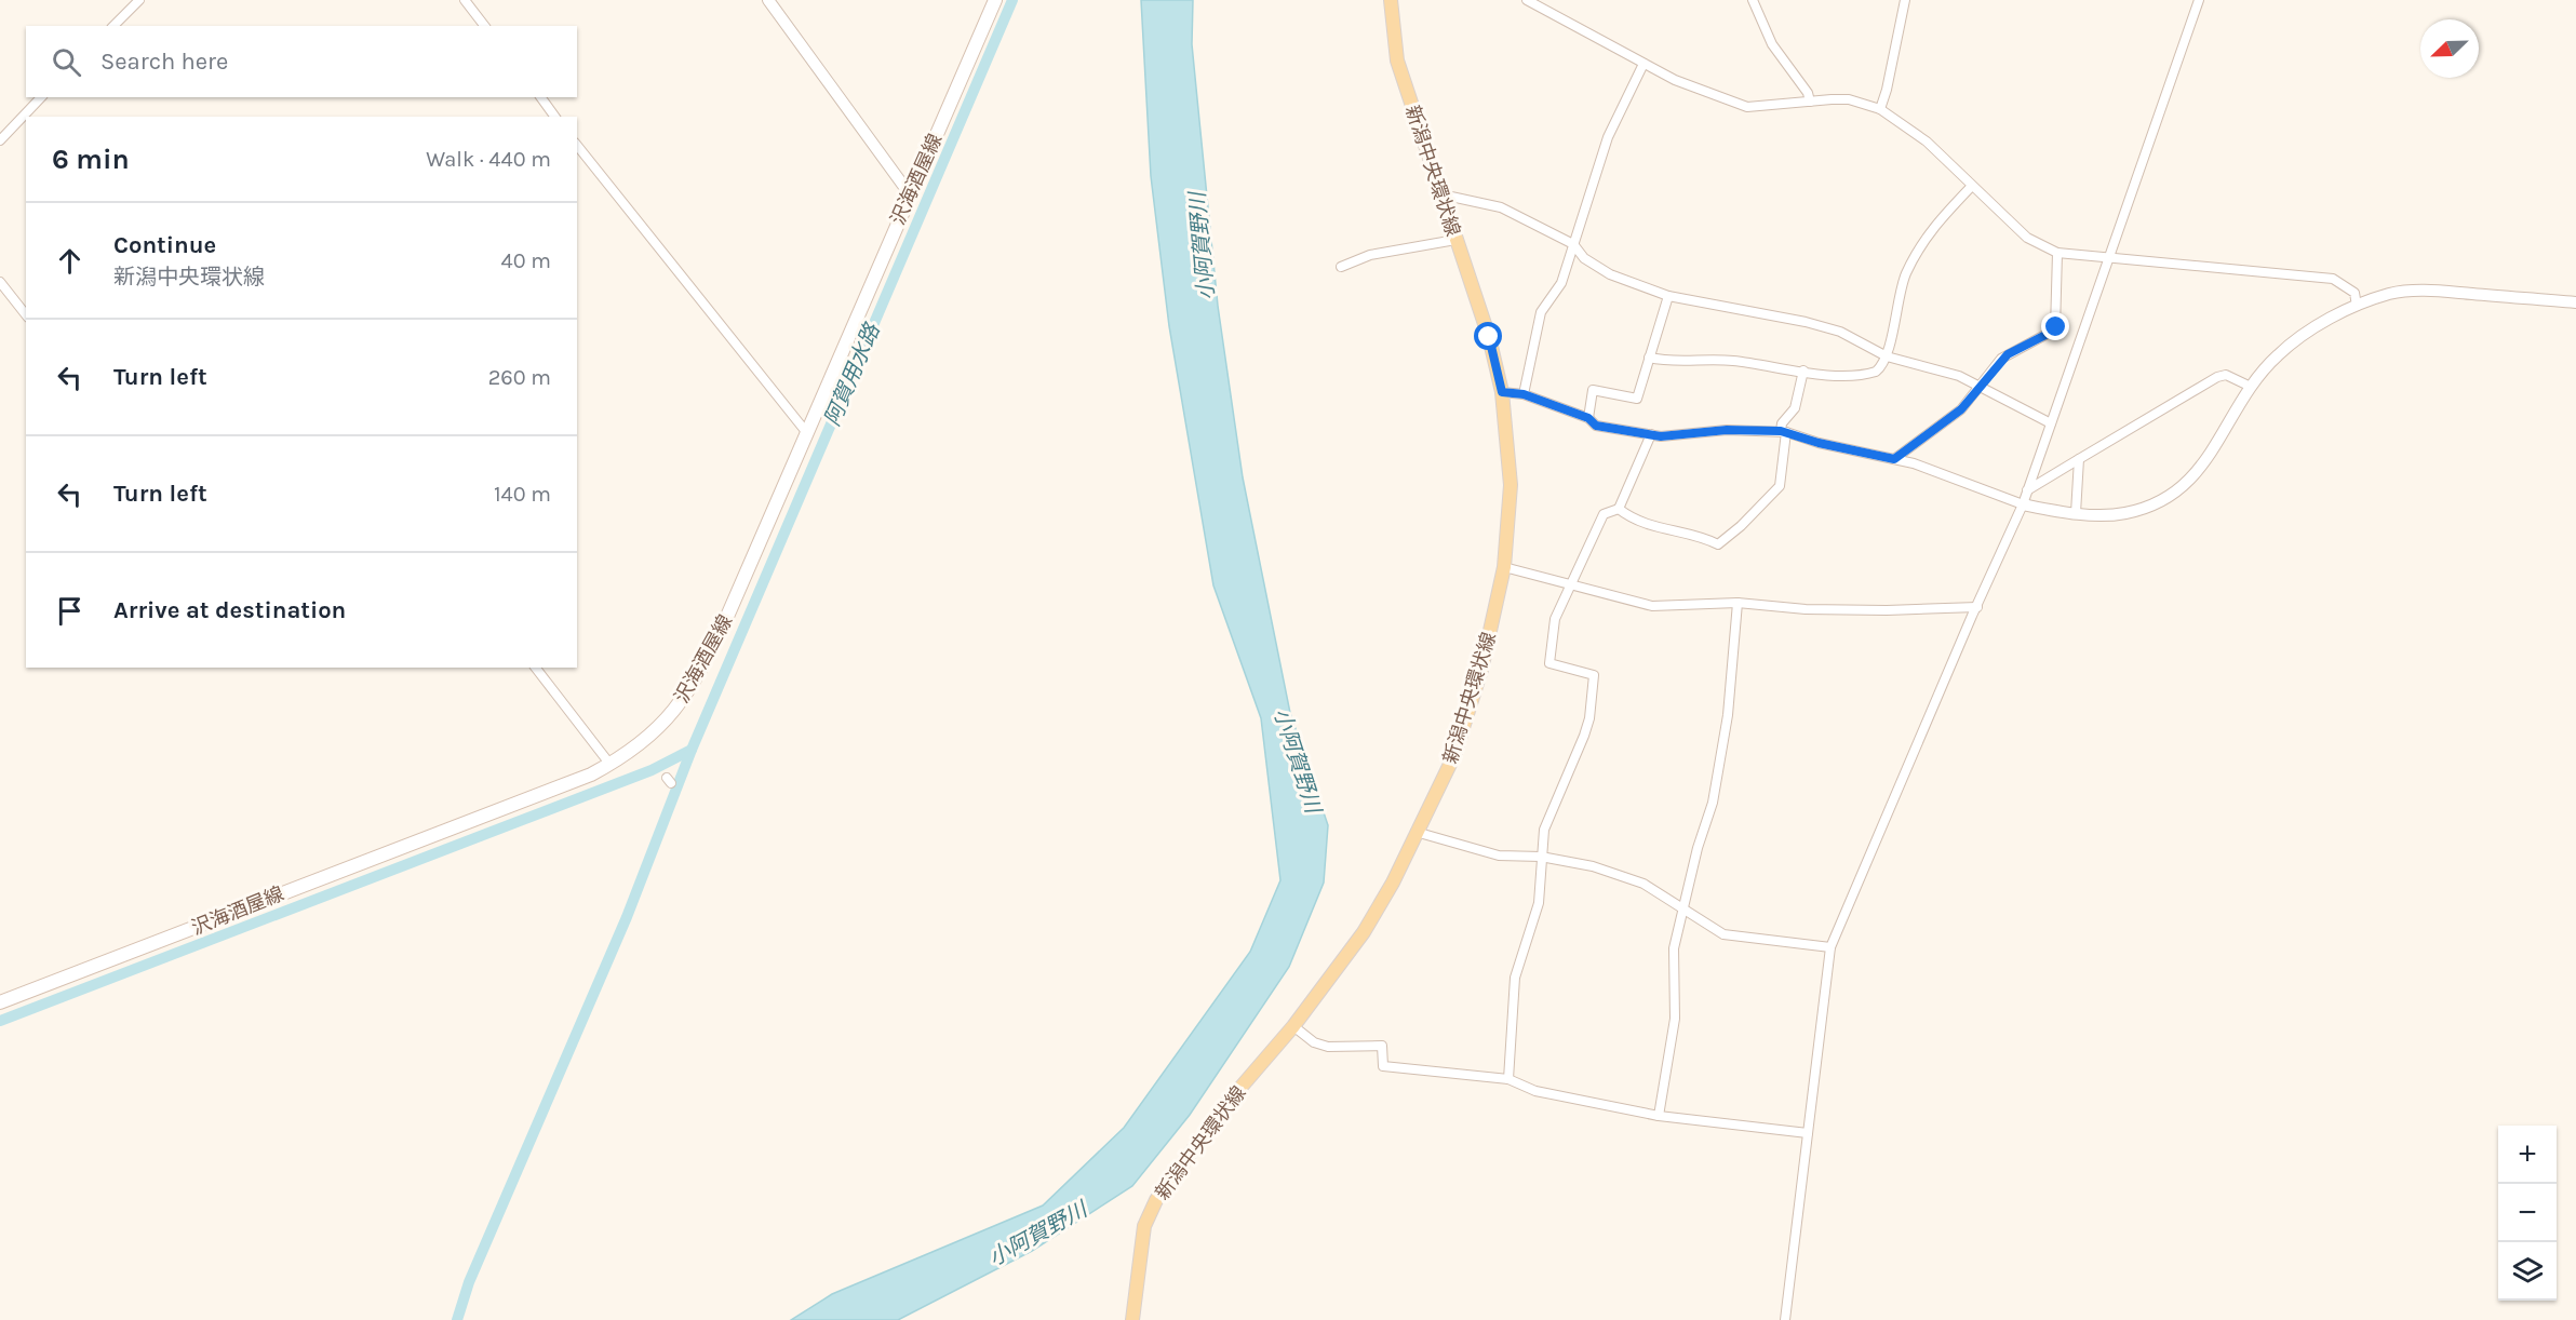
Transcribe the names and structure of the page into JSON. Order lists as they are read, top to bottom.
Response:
{
  "streets": {
    "main road": ["新潟中央環状線", "沢海酒屋線"]
  },
  "water": ["小阿賀野川", "阿賀用水路"],
  "north": "bottom left",
  "page": {
    "search": "Search here",
    "heading": ["6 min", "Walk · 440 m"],
    "list": [
      ["Continue", "新潟中央環状線", "40 m"],
      ["Turn left", "260 m"],
      ["Turn left", "140 m"],
      "Arrive at destination"
    ],
    "map_buttons": ["+", "−"]
  }
}
